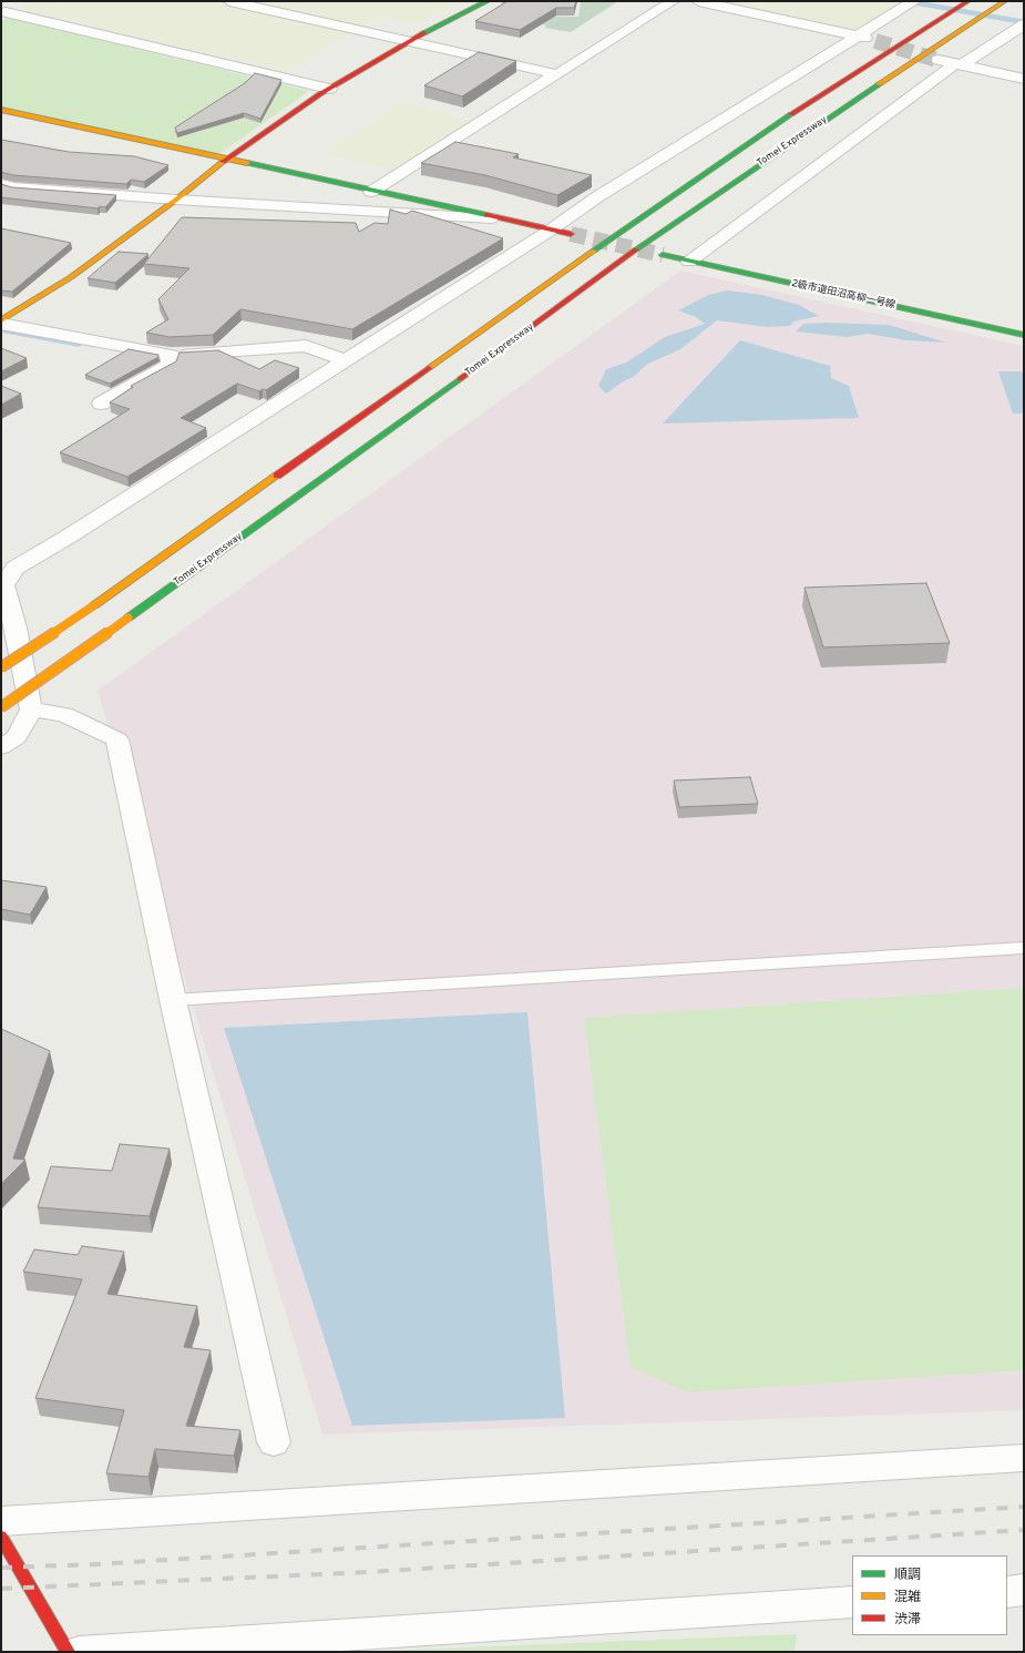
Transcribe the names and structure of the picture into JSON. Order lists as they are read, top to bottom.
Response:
{
  "streets": {
    "main road": ["Tomei Expressway", "2級市道田沼高柳一号線"]
  },
  "legend": ["順調", "混雑", "渋滞"]
}
